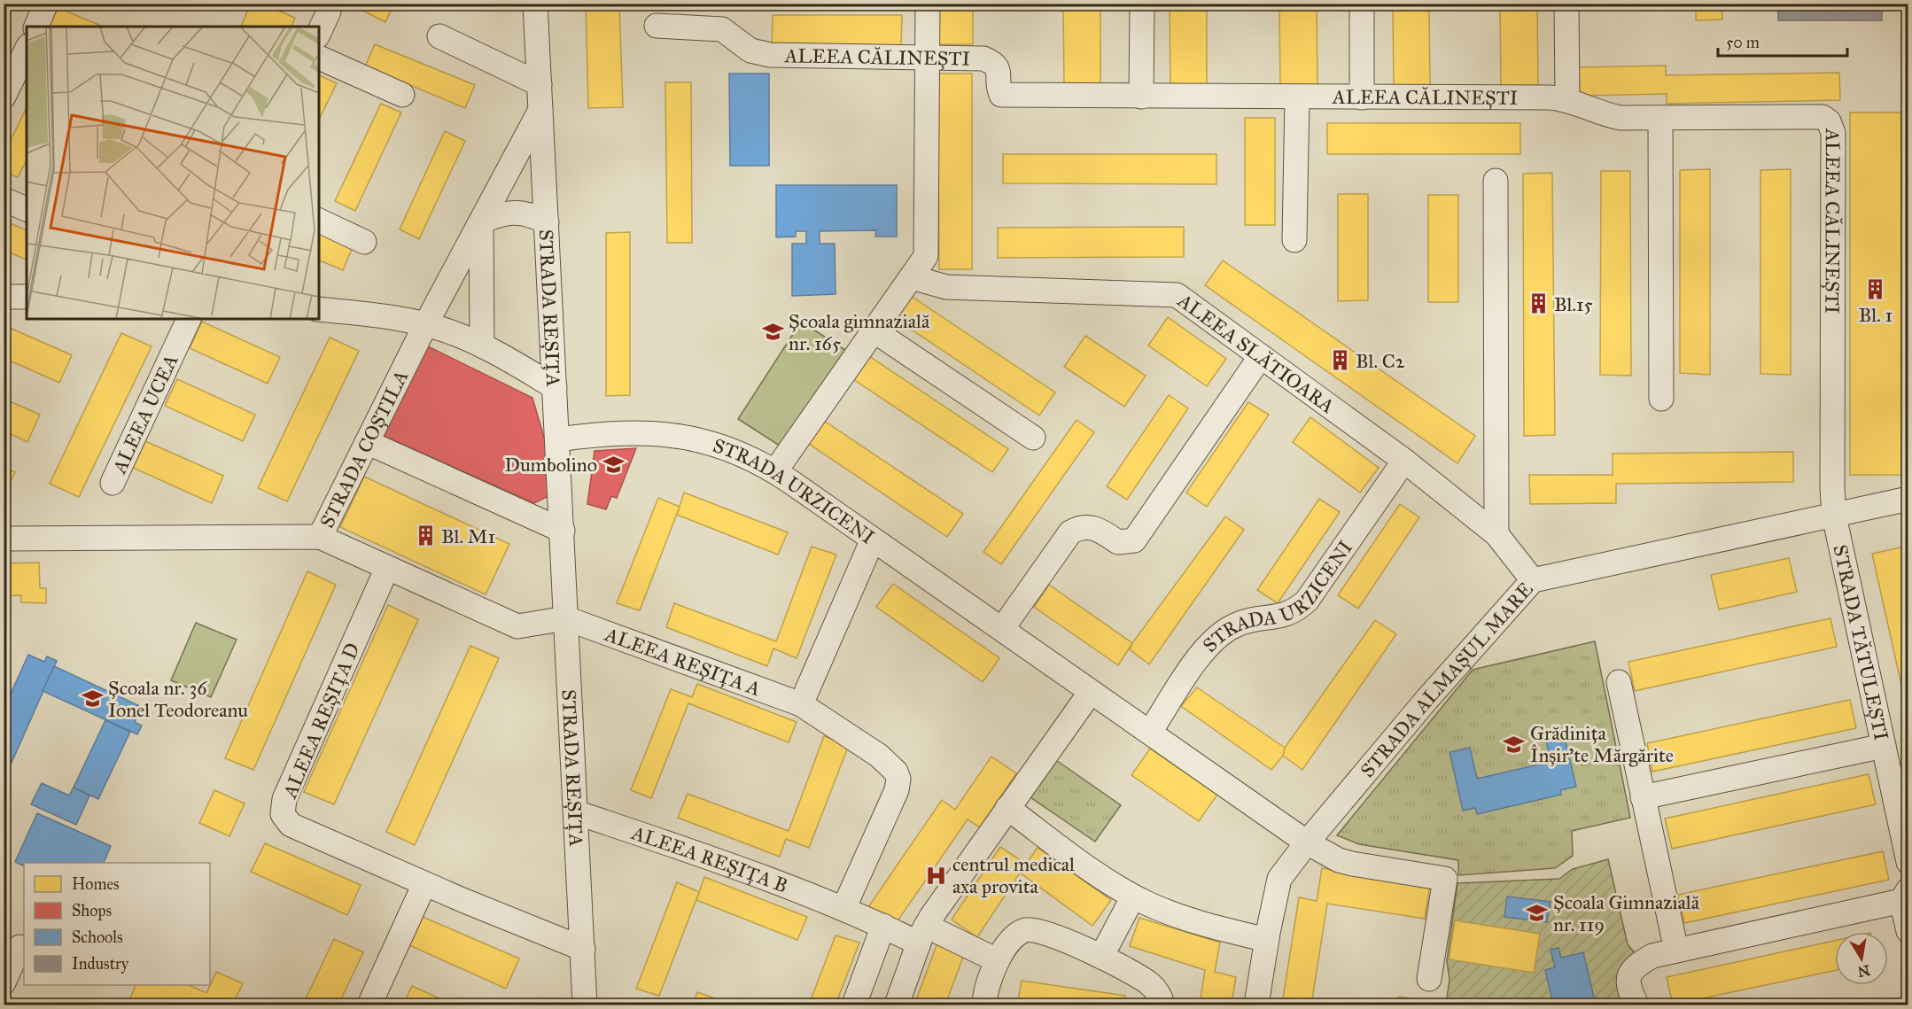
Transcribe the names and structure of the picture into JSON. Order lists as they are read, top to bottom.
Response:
{
  "streets": {
    "street": [
      "ALEEA CĂLINEȘTI",
      "STRADA REȘIȚA",
      "ALEEA SLĂTIOARA",
      "ALEEA UCEA",
      "STRADA COȘTILA",
      "STRADA URZICENI",
      "STRADA TĂTULEȘTI",
      "ALEEA REȘIȚA A",
      "STRADA ALMAȘUL MARE",
      "ALEEA REȘIȚA D",
      "ALEEA REȘIȚA B"
    ]
  },
  "crossings": [
    ["ALEEA CĂLINEȘTI", "STRADA TĂTULEȘTI"],
    ["ALEEA CĂLINEȘTI", "STRADA ALMAȘUL MARE"],
    ["STRADA REȘIȚA", "STRADA COȘTILA"],
    ["STRADA REȘIȚA", "STRADA URZICENI"],
    ["STRADA REȘIȚA", "ALEEA REȘIȚA A"],
    ["STRADA REȘIȚA", "ALEEA REȘIȚA D"],
    ["STRADA REȘIȚA", "ALEEA REȘIȚA B"],
    ["ALEEA SLĂTIOARA", "STRADA URZICENI"],
    ["ALEEA SLĂTIOARA", "STRADA ALMAȘUL MARE"],
    ["STRADA URZICENI", "STRADA ALMAȘUL MARE"],
    ["STRADA TĂTULEȘTI", "STRADA ALMAȘUL MARE"]
  ],
  "places": {
    "building": [
      "Bl. 1",
      "Bl.15",
      "Bl. C2",
      "Bl. M1"
    ],
    "school or university": [
      "Școala gimnazială nr. 165",
      "Dumbolino",
      "Școala nr. 36 Ionel Teodoreanu",
      "Grădinița Înșir'te Mărgărite",
      "Școala Gimnazială nr. 119"
    ],
    "hospital": ["centrul medical axa provita"]
  },
  "legend": [
    "Homes",
    "Shops",
    "Schools",
    "Industry"
  ],
  "scale_bar": "50 m",
  "north": "bottom"
}
